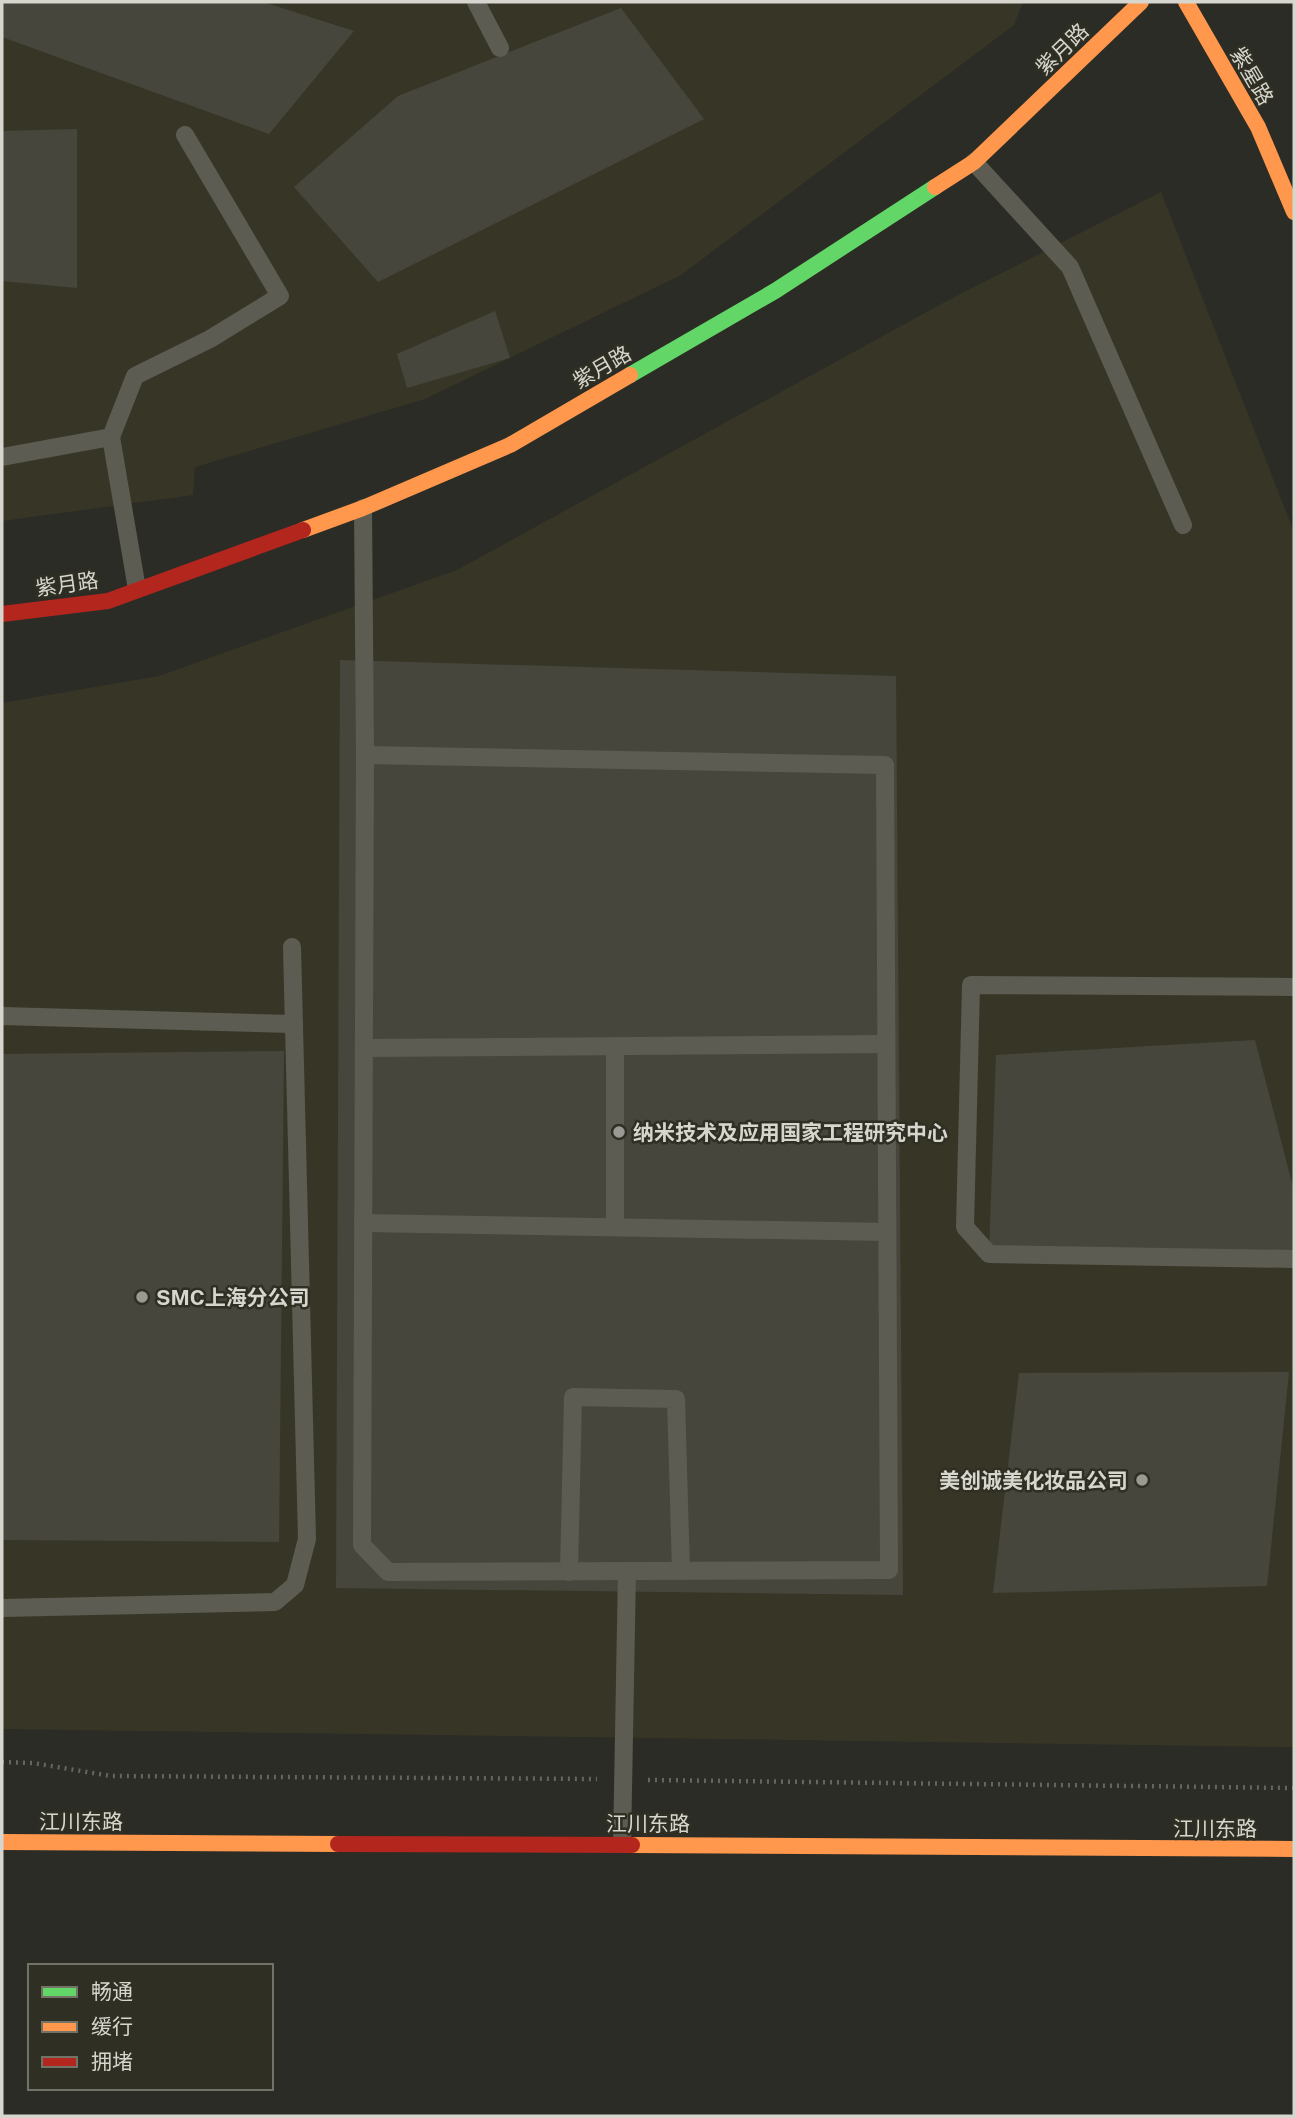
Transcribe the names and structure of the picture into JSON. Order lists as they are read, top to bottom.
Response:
{
  "streets": {
    "street": ["紫月路", "紫星路", "江川东路"]
  },
  "places": ["纳米技术及应用国家工程研究中心", "SMC上海分公司", "美创诚美化妆品公司"],
  "legend": ["畅通", "缓行", "拥堵"]
}
